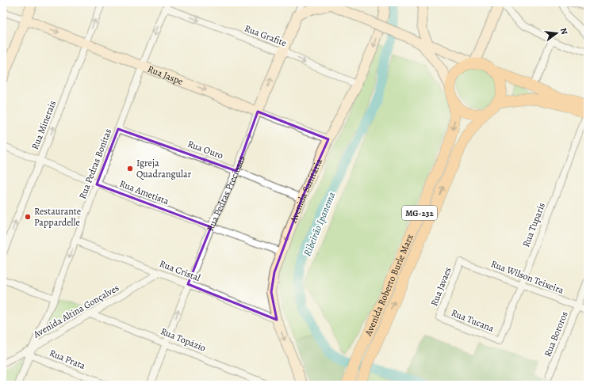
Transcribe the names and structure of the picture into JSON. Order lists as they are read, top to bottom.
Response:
{
  "streets": {
    "main road": [
      "Rua Jaspe",
      "Avenida Sanitária",
      "Rua Pedras Preciosas",
      "MG-232",
      "Avenida Roberto Burle Marx"
    ],
    "street": [
      "Rua Grafite",
      "Rua Minerais",
      "Rua Ouro",
      "Rua Pedras Bonitas",
      "Rua Ametista",
      "Rua Tuparis",
      "Rua Cristal",
      "Rua Wilson Teixeira",
      "Rua Javaes",
      "Avenida Altina Gonçalves",
      "Rua Tucana",
      "Rua Bororos",
      "Rua Topázio",
      "Rua Prata"
    ]
  },
  "crossings": [
    ["Rua Grafite", "Rua Pedras Bonitas"],
    ["Rua Grafite", "Avenida Sanitária"],
    ["Rua Grafite", "Rua Pedras Preciosas"],
    ["Rua Jaspe", "Rua Minerais"],
    ["Rua Jaspe", "Rua Pedras Bonitas"],
    ["Rua Jaspe", "Avenida Sanitária"],
    ["Rua Jaspe", "Rua Pedras Preciosas"],
    ["Rua Minerais", "Rua Ametista"],
    ["Rua Ouro", "Rua Pedras Bonitas"],
    ["Rua Ouro", "Avenida Sanitária"],
    ["Rua Ouro", "Rua Pedras Preciosas"],
    ["Rua Pedras Bonitas", "Rua Ametista"],
    ["Rua Pedras Bonitas", "Rua Cristal"],
    ["Rua Pedras Bonitas", "Avenida Altina Gonçalves"],
    ["Avenida Sanitária", "Rua Ametista"],
    ["Avenida Sanitária", "Rua Cristal"],
    ["Rua Ametista", "Rua Pedras Preciosas"],
    ["Rua Pedras Preciosas", "Rua Cristal"],
    ["Rua Pedras Preciosas", "Rua Topázio"],
    ["MG-232", "Avenida Roberto Burle Marx"],
    ["Rua Tuparis", "Rua Wilson Teixeira"],
    ["Rua Tuparis", "Rua Tucana"],
    ["Rua Cristal", "Avenida Altina Gonçalves"],
    ["Rua Wilson Teixeira", "Rua Javaes"],
    ["Rua Wilson Teixeira", "Rua Bororos"],
    ["Rua Javaes", "Rua Tucana"],
    ["Avenida Altina Gonçalves", "Rua Topázio"],
    ["Avenida Altina Gonçalves", "Rua Prata"]
  ],
  "one_way": [
    "Rua Grafite",
    "Rua Jaspe",
    "Rua Minerais",
    "Rua Ouro",
    "Rua Pedras Bonitas",
    "Avenida Sanitária",
    "Rua Pedras Preciosas"
  ],
  "water": ["Ribeirão Ipanema"],
  "places": ["Igreja Quadrangular", "Restaurante Pappardelle"],
  "north": "right"
}
